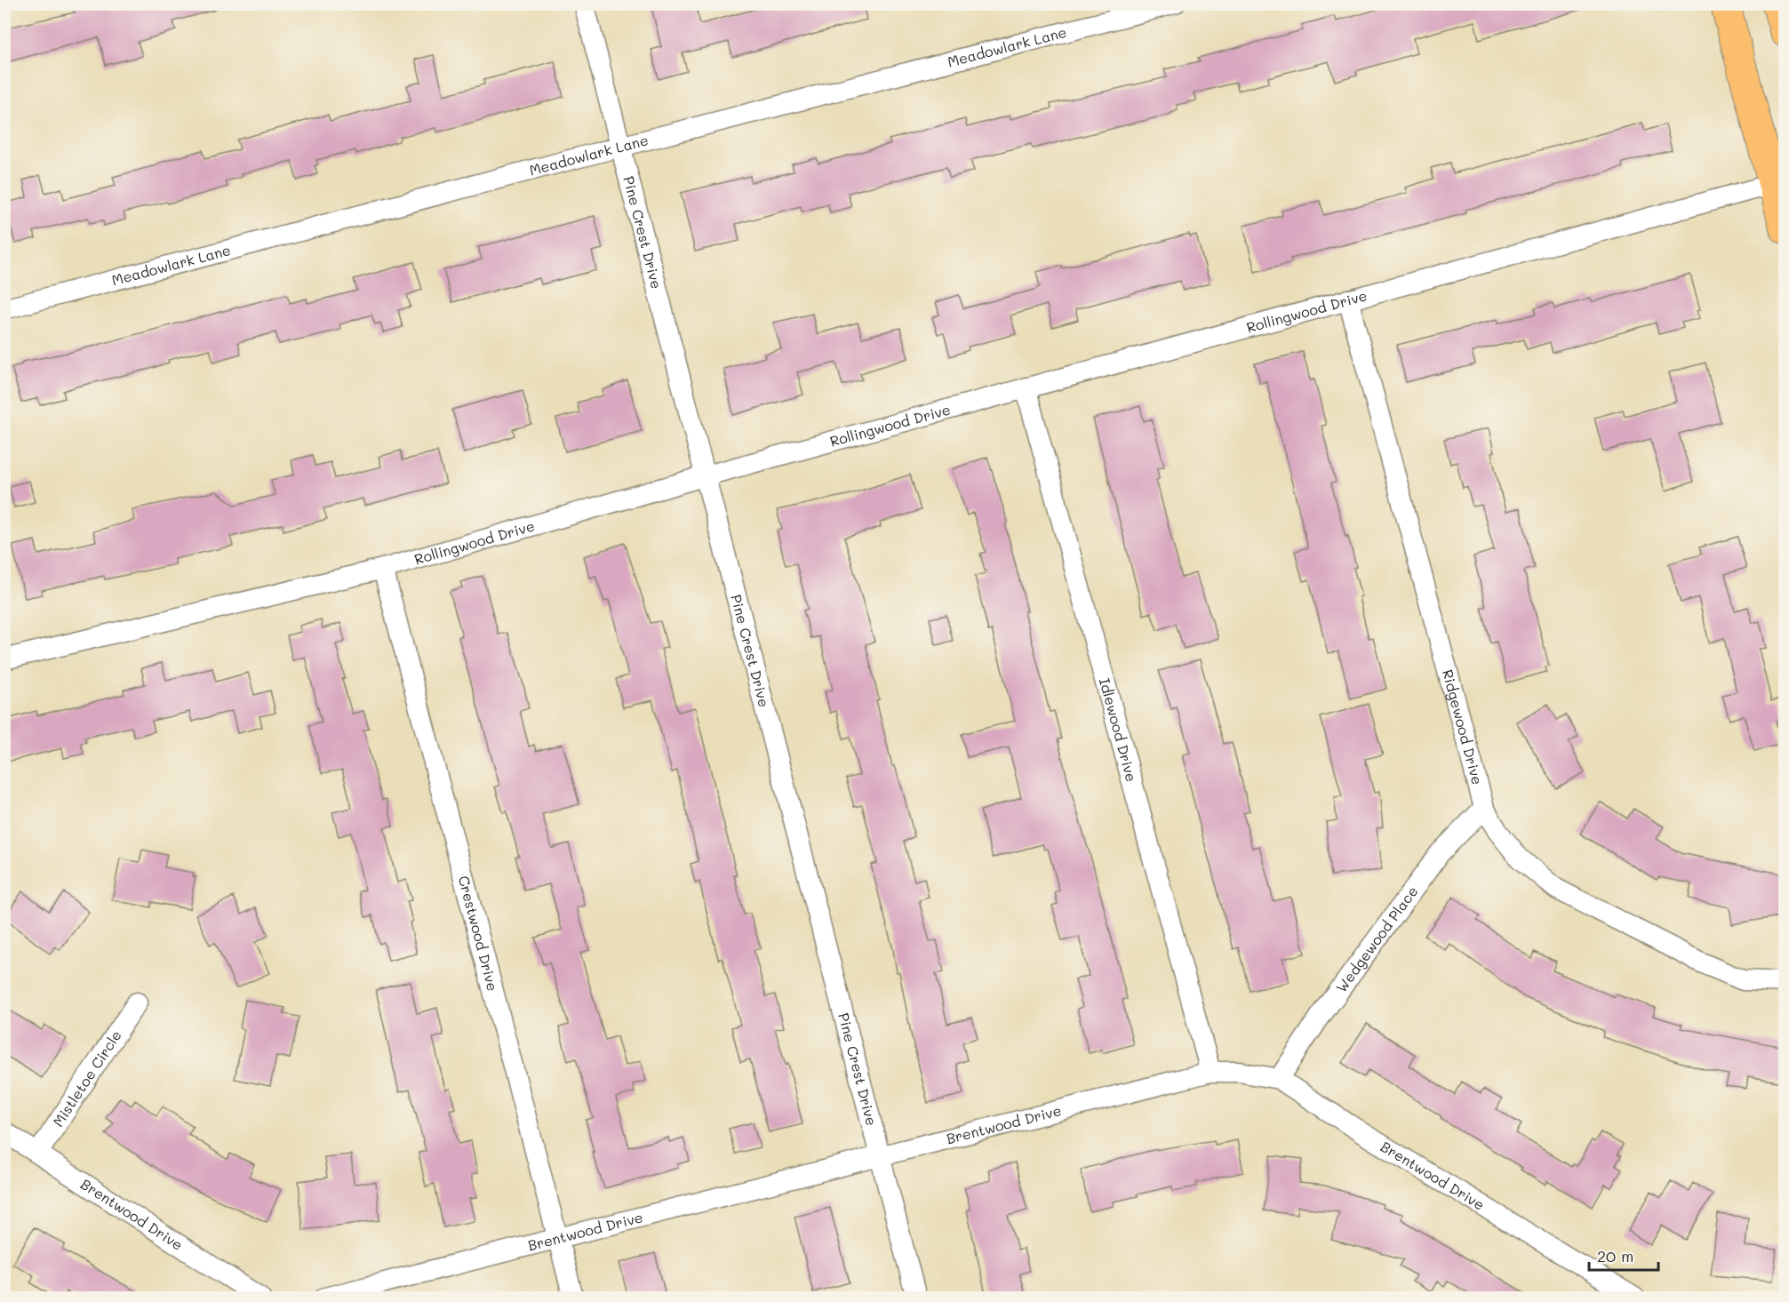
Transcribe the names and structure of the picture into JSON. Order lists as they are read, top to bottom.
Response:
{
  "streets": {
    "street": [
      "Meadowlark Lane",
      "Pine Crest Drive",
      "Rollingwood Drive",
      "Ridgewood Drive",
      "Idlewood Drive",
      "Crestwood Drive",
      "Wedgewood Place",
      "Mistletoe Circle",
      "Brentwood Drive"
    ]
  },
  "crossings": [
    ["Meadowlark Lane", "Pine Crest Drive"],
    ["Pine Crest Drive", "Rollingwood Drive"],
    ["Pine Crest Drive", "Brentwood Drive"],
    ["Rollingwood Drive", "Ridgewood Drive"],
    ["Rollingwood Drive", "Idlewood Drive"],
    ["Rollingwood Drive", "Crestwood Drive"],
    ["Ridgewood Drive", "Wedgewood Place"],
    ["Idlewood Drive", "Brentwood Drive"],
    ["Crestwood Drive", "Brentwood Drive"],
    ["Wedgewood Place", "Brentwood Drive"],
    ["Mistletoe Circle", "Brentwood Drive"]
  ],
  "scale_bar": "20 m"
}
